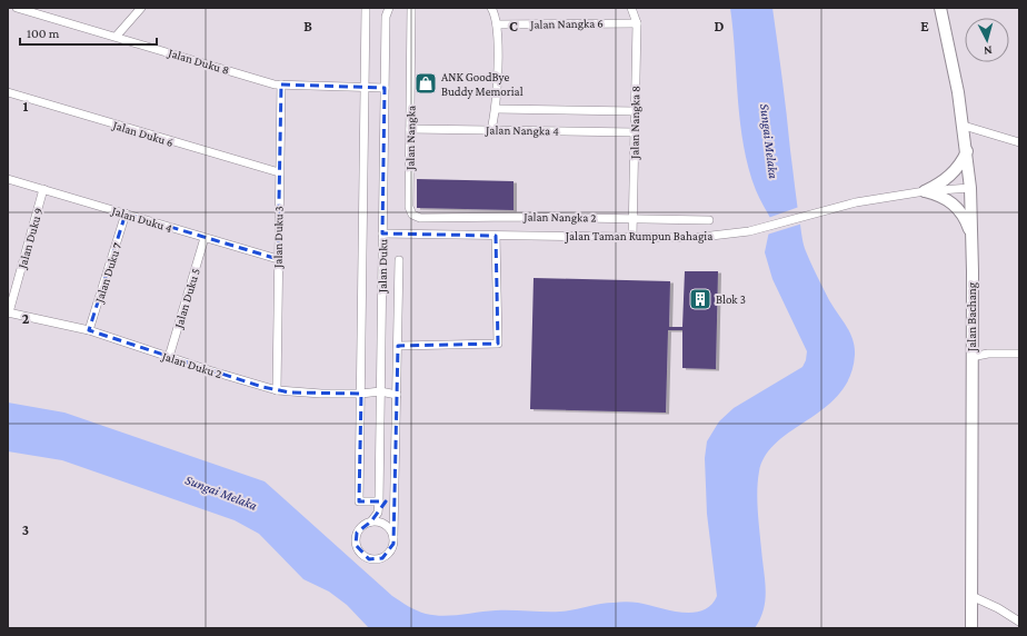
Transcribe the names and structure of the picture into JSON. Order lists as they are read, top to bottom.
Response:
{
  "streets": {
    "street": [
      "Jalan Nangka 6",
      "Jalan Duku 8",
      "Jalan Nangka 8",
      "Jalan Nangka 4",
      "Jalan Duku 6",
      "Jalan Nangka",
      "Jalan Nangka 2",
      "Jalan Duku 4",
      "Jalan Taman Rumpun Bahagia",
      "Jalan Duku 3",
      "Jalan Duku 9",
      "Jalan Duku",
      "Jalan Duku 7",
      "Jalan Duku 5",
      "Jalan Bachang",
      "Jalan Duku 2"
    ]
  },
  "crossings": [
    ["Jalan Nangka 6", "Jalan Nangka 8"],
    ["Jalan Duku 8", "Jalan Duku 3"],
    ["Jalan Duku 8", "Jalan Duku"],
    ["Jalan Nangka 8", "Jalan Nangka 4"],
    ["Jalan Nangka 8", "Jalan Nangka 2"],
    ["Jalan Nangka 8", "Jalan Taman Rumpun Bahagia"],
    ["Jalan Nangka 4", "Jalan Nangka"],
    ["Jalan Duku 6", "Jalan Duku 3"],
    ["Jalan Nangka", "Jalan Nangka 2"],
    ["Jalan Duku 4", "Jalan Duku 3"],
    ["Jalan Duku 4", "Jalan Duku 9"],
    ["Jalan Duku 4", "Jalan Duku 7"],
    ["Jalan Duku 4", "Jalan Duku 5"],
    ["Jalan Taman Rumpun Bahagia", "Jalan Duku"],
    ["Jalan Taman Rumpun Bahagia", "Jalan Bachang"],
    ["Jalan Duku 3", "Jalan Duku 2"],
    ["Jalan Duku 9", "Jalan Duku 2"],
    ["Jalan Duku", "Jalan Duku 2"],
    ["Jalan Duku 7", "Jalan Duku 2"],
    ["Jalan Duku 5", "Jalan Duku 2"]
  ],
  "water": ["Sungai Melaka"],
  "places": {
    "shop": ["ANK GoodBye Buddy Memorial"],
    "building": ["Blok 3"]
  },
  "scale_bar": "100 m",
  "north": "bottom",
  "grid": {
    "columns": [
      "B",
      "C",
      "D",
      "E"
    ],
    "rows": ["1", "2", "3"]
  }
}
